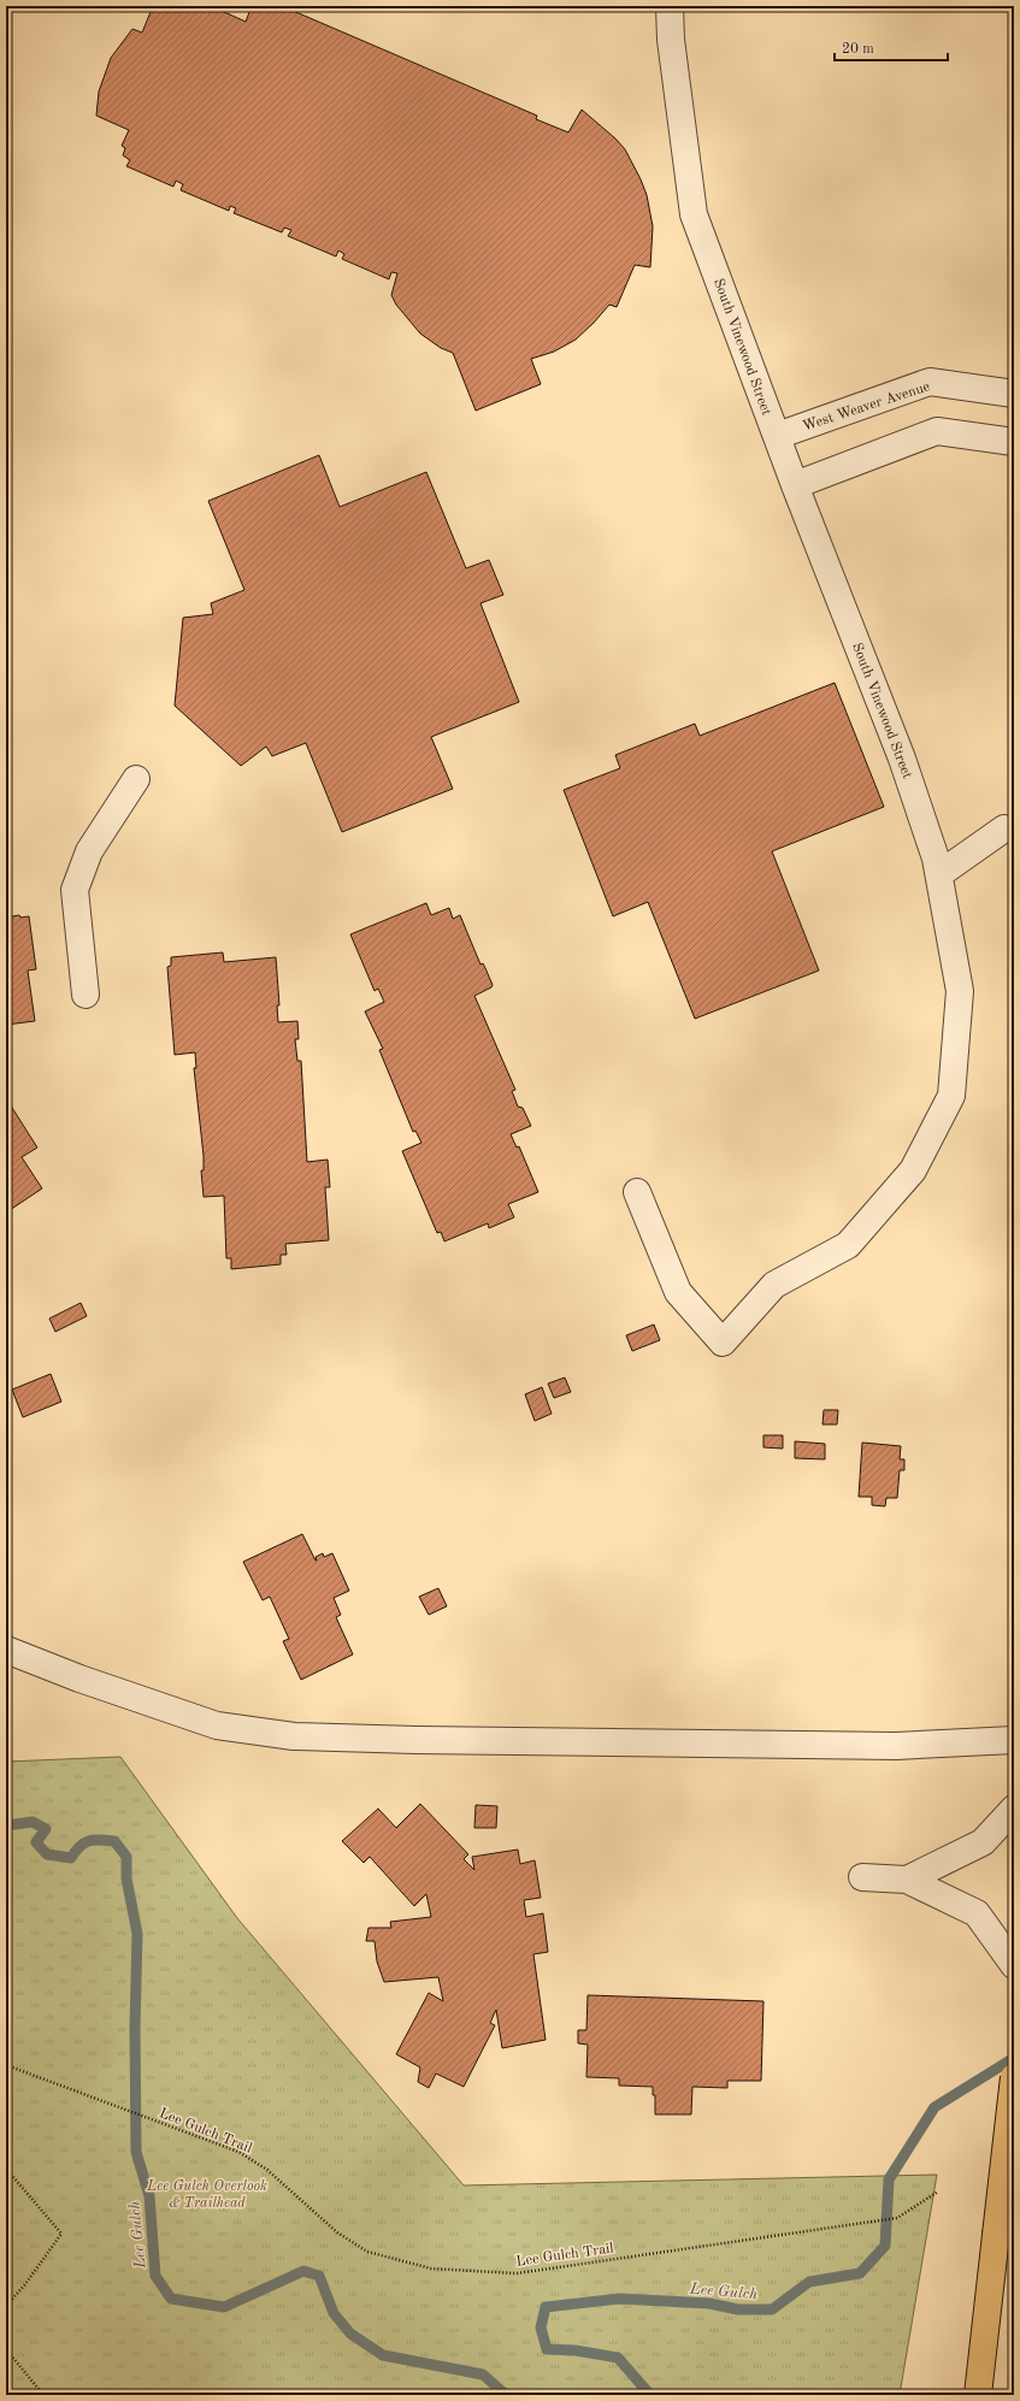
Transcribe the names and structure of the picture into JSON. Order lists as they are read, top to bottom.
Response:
{
  "streets": {
    "street": ["South Vinewood Street", "West Weaver Avenue"],
    "path": ["Lee Gulch Trail"]
  },
  "crossings": [
    ["South Vinewood Street", "West Weaver Avenue"]
  ],
  "water": ["Lee Gulch"],
  "parks": ["Lee Gulch Overlook & Trailhead"],
  "scale_bar": "20 m"
}
